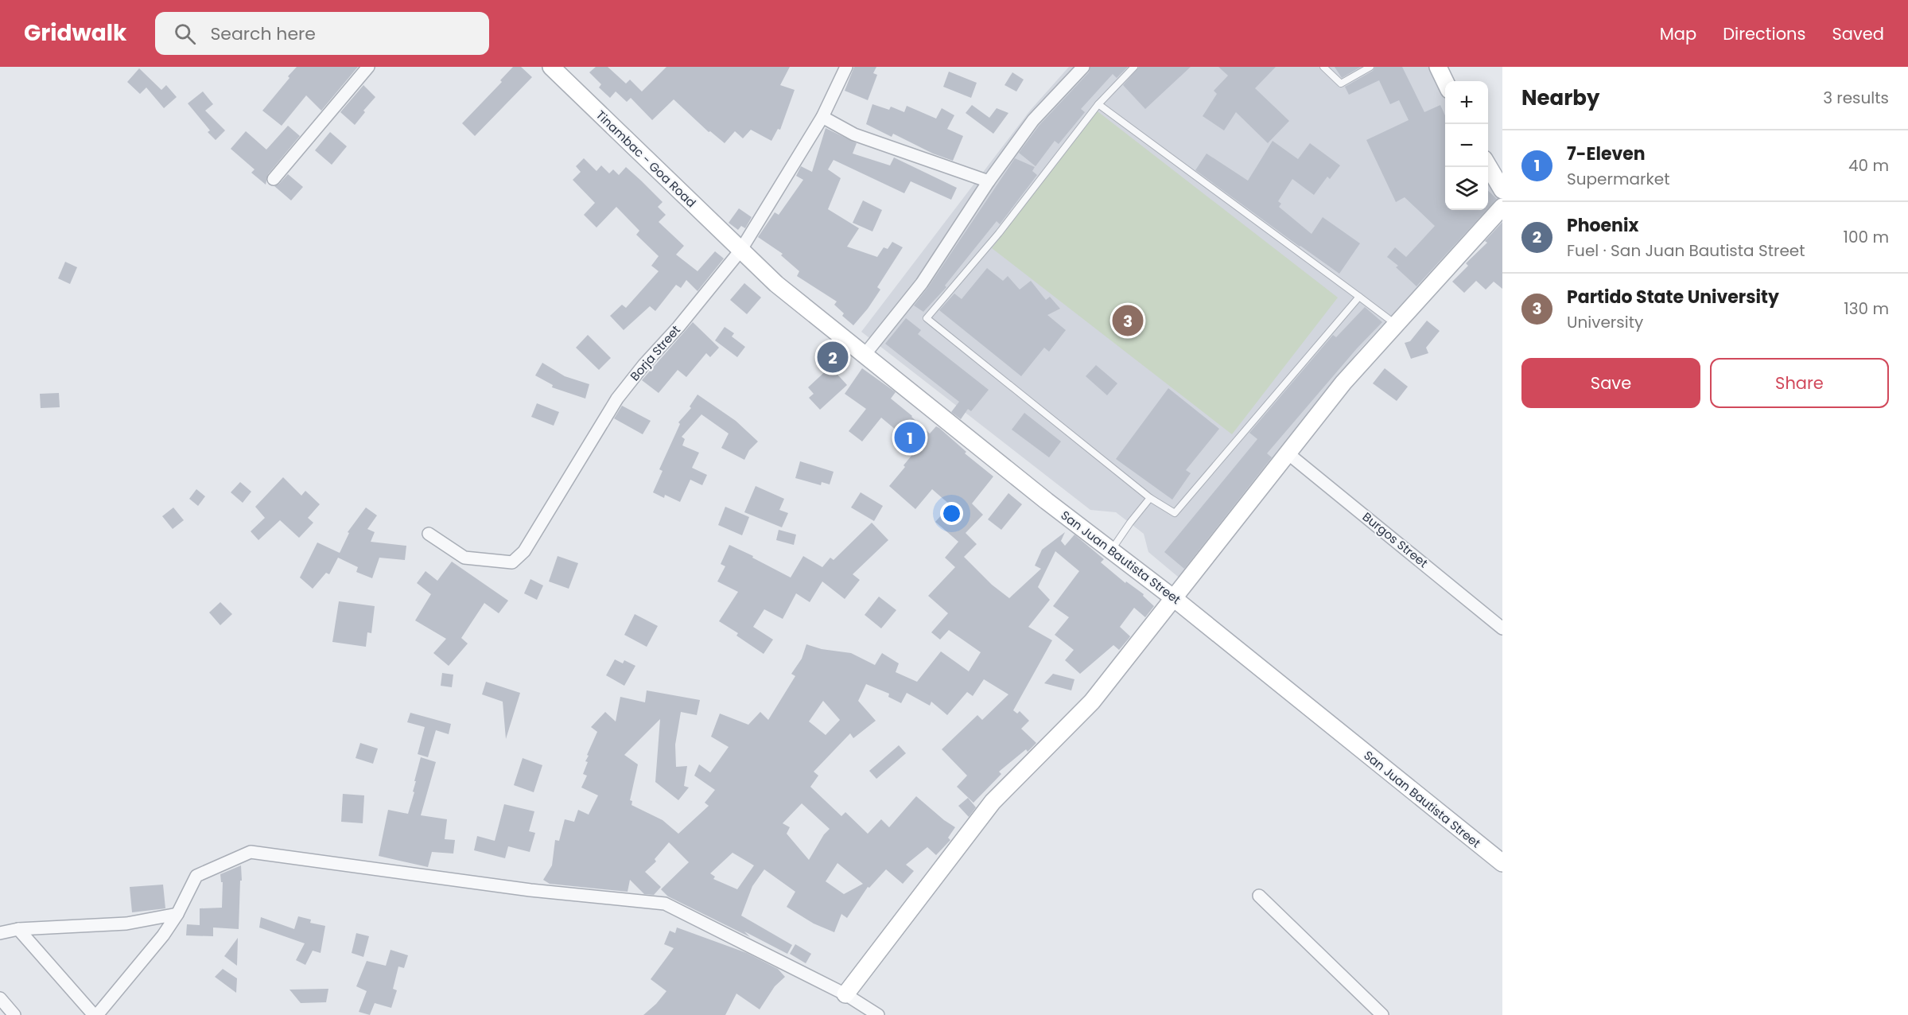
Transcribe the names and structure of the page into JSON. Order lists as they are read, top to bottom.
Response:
{
  "streets": {
    "main road": ["Tinambac - Goa Road", "San Juan Bautista Street"],
    "street": ["Borja Street", "Burgos Street"]
  },
  "crossings": [
    ["Tinambac - Goa Road", "Borja Street"],
    ["Tinambac - Goa Road", "San Juan Bautista Street"],
    ["Borja Street", "San Juan Bautista Street"]
  ],
  "page": {
    "header": "Gridwalk",
    "search": "Search here",
    "nav": ["Map", "Directions", "Saved"],
    "heading": ["Nearby", "3 results"],
    "map_buttons": ["+", "−"],
    "list": [
      {
        "mark": "1",
        "name": "7-Eleven",
        "note": "Supermarket",
        "value": "40 m"
      },
      {
        "mark": "2",
        "name": "Phoenix",
        "note": "Fuel · San Juan Bautista Street",
        "value": "100 m"
      },
      {
        "mark": "3",
        "name": "Partido State University",
        "note": "University",
        "value": "130 m"
      }
    ],
    "pins": ["3", "2", "1"],
    "buttons": ["Save", "Share"]
  }
}
